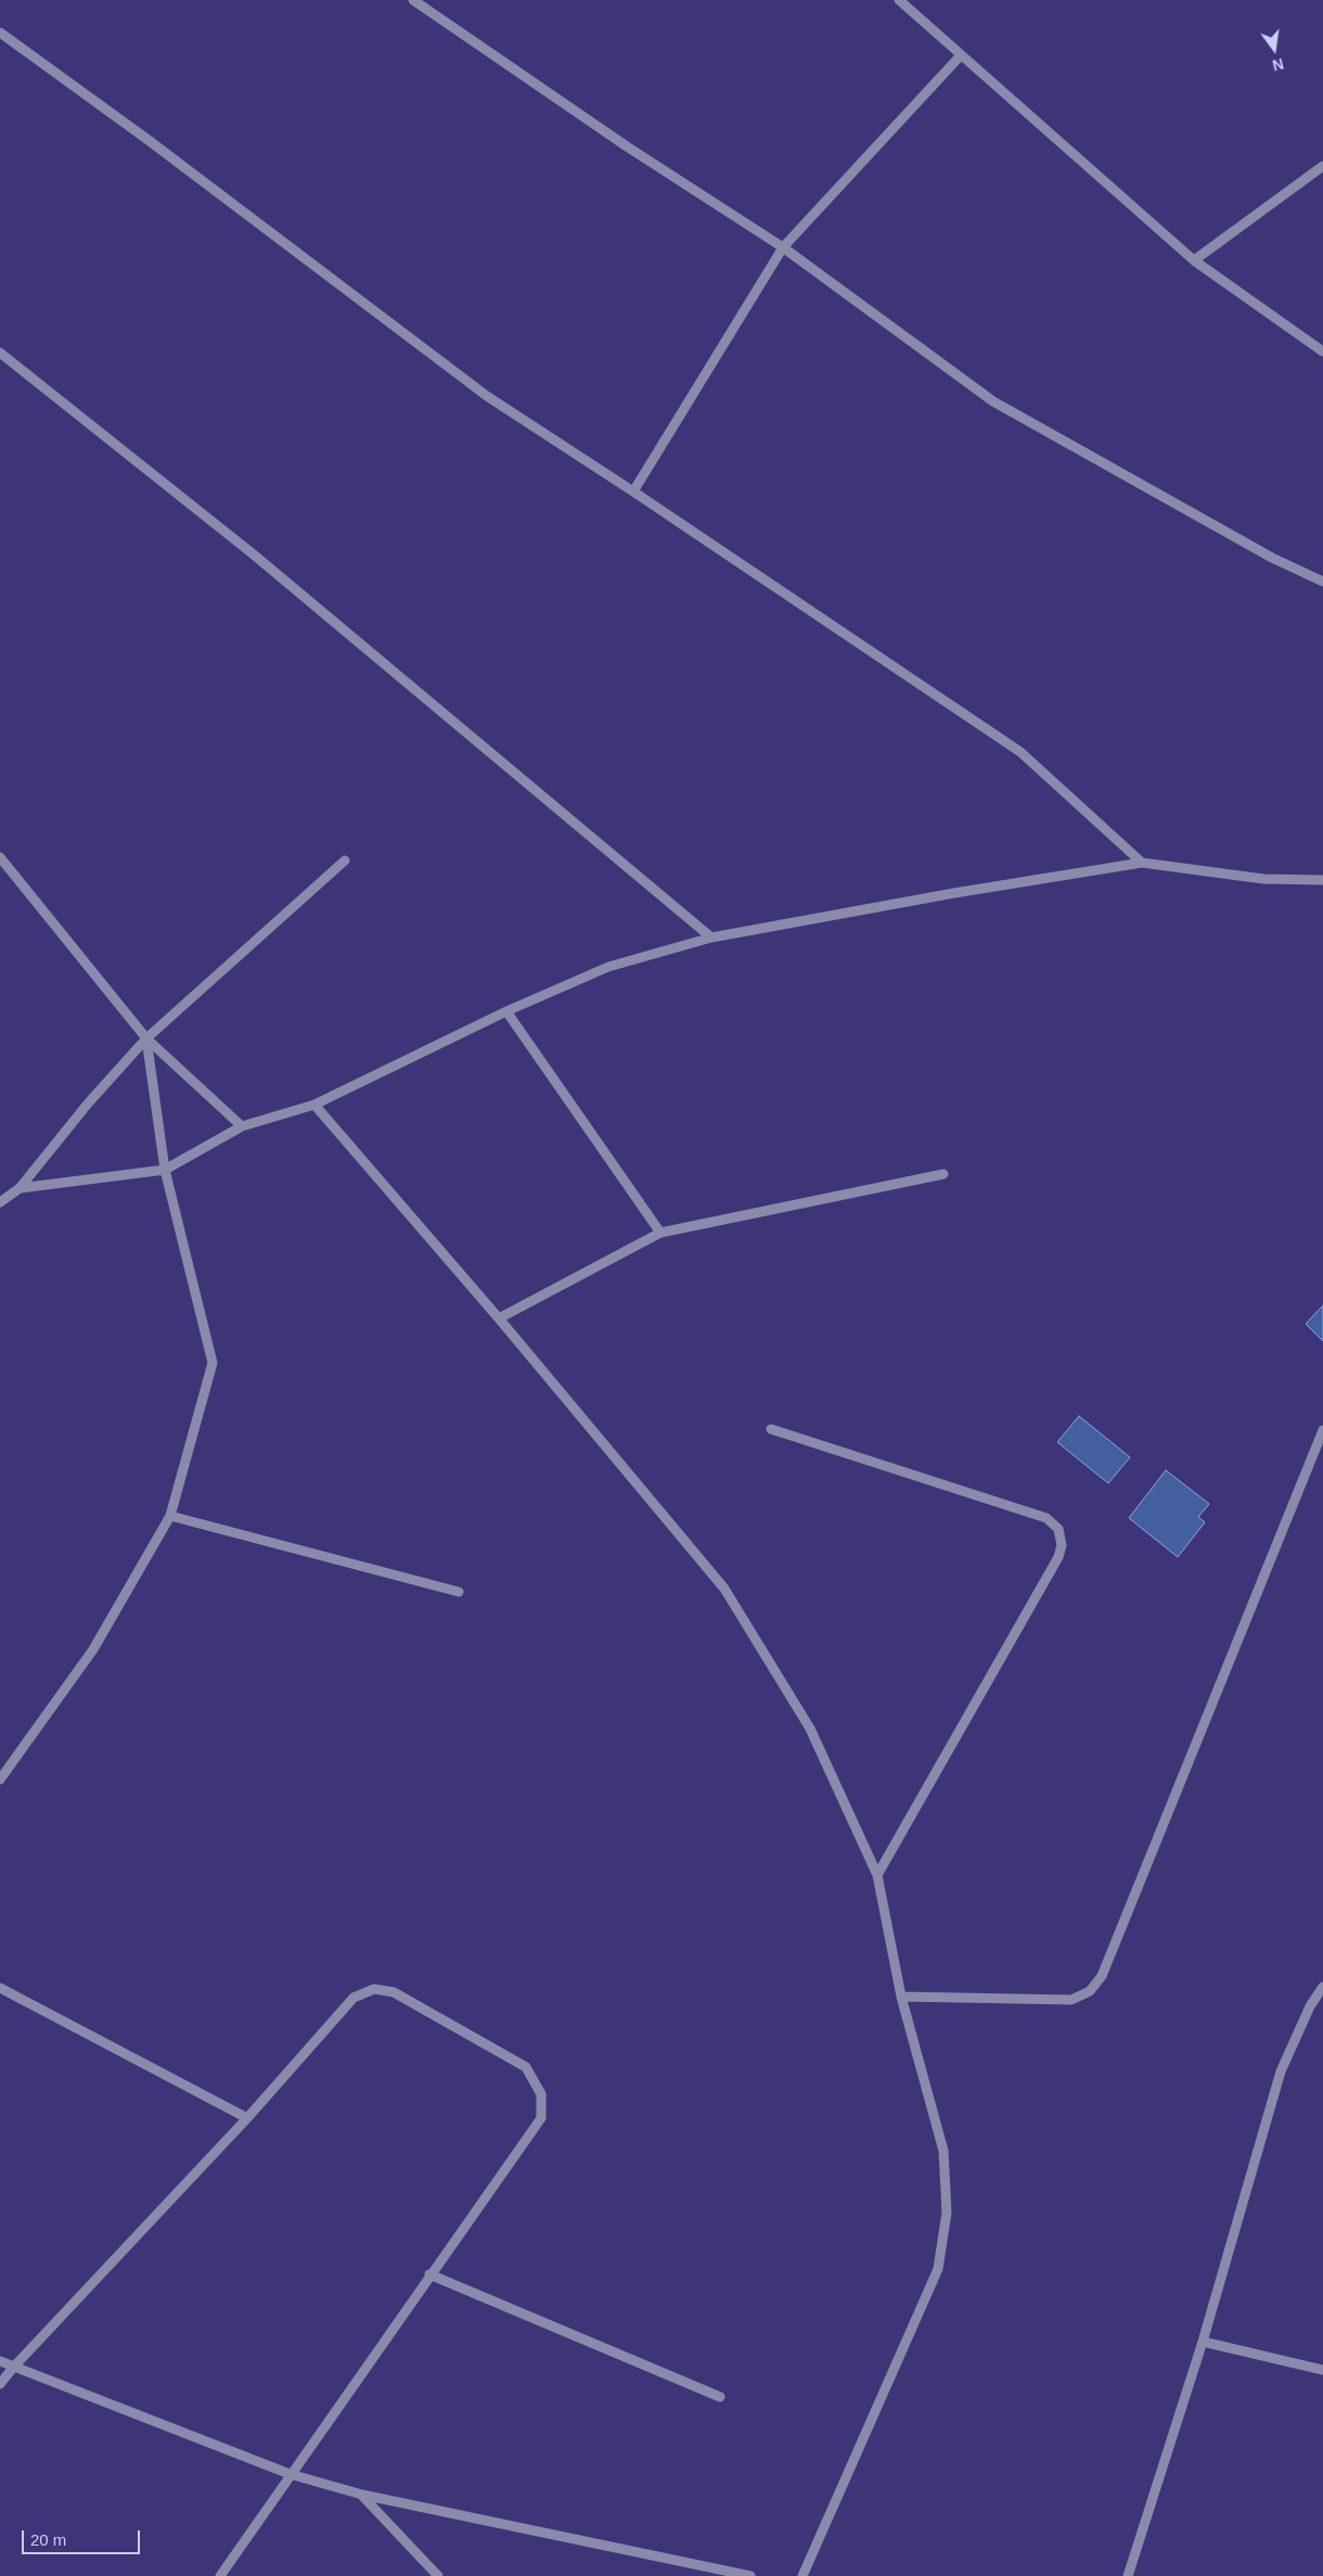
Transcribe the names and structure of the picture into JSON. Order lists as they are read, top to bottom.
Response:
{
  "scale_bar": "20 m",
  "north": "bottom"
}
